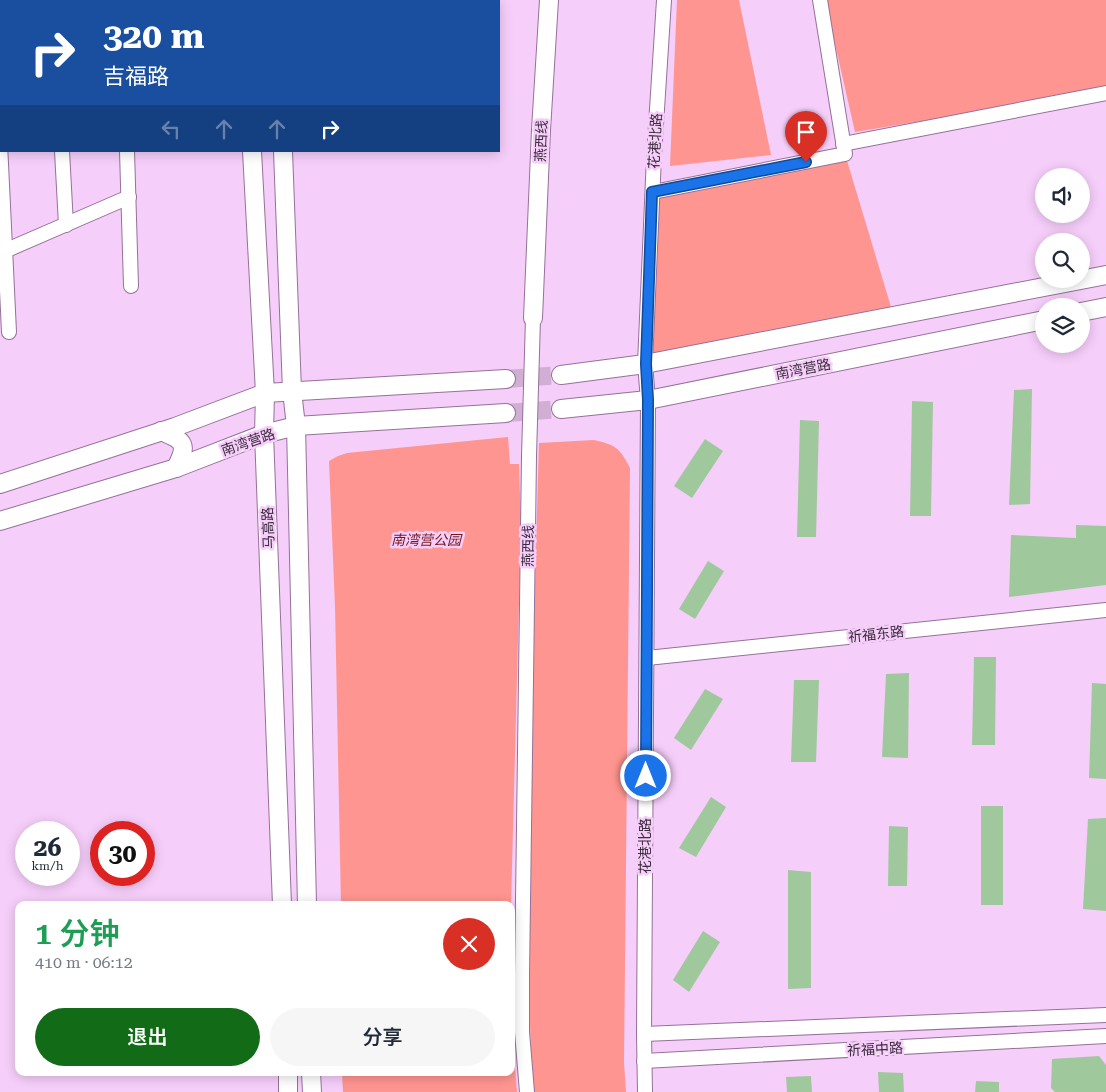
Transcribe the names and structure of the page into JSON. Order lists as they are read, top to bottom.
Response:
{
  "streets": {
    "main road": ["燕西线", "南湾营路", "马高路"],
    "street": ["花港北路", "祈福东路", "祈福中路"]
  },
  "crossings": [
    ["花港北路", "南湾营路"],
    ["花港北路", "祈福东路"],
    ["花港北路", "祈福中路"],
    ["南湾营路", "马高路"]
  ],
  "parks": ["南湾营公园"],
  "page": {
    "turn": ["320 m", "吉福路"],
    "speed": "26 km/h",
    "limit": "30",
    "heading": ["1 分钟", "410 m · 06:12"],
    "buttons": ["退出", "分享"]
  }
}
